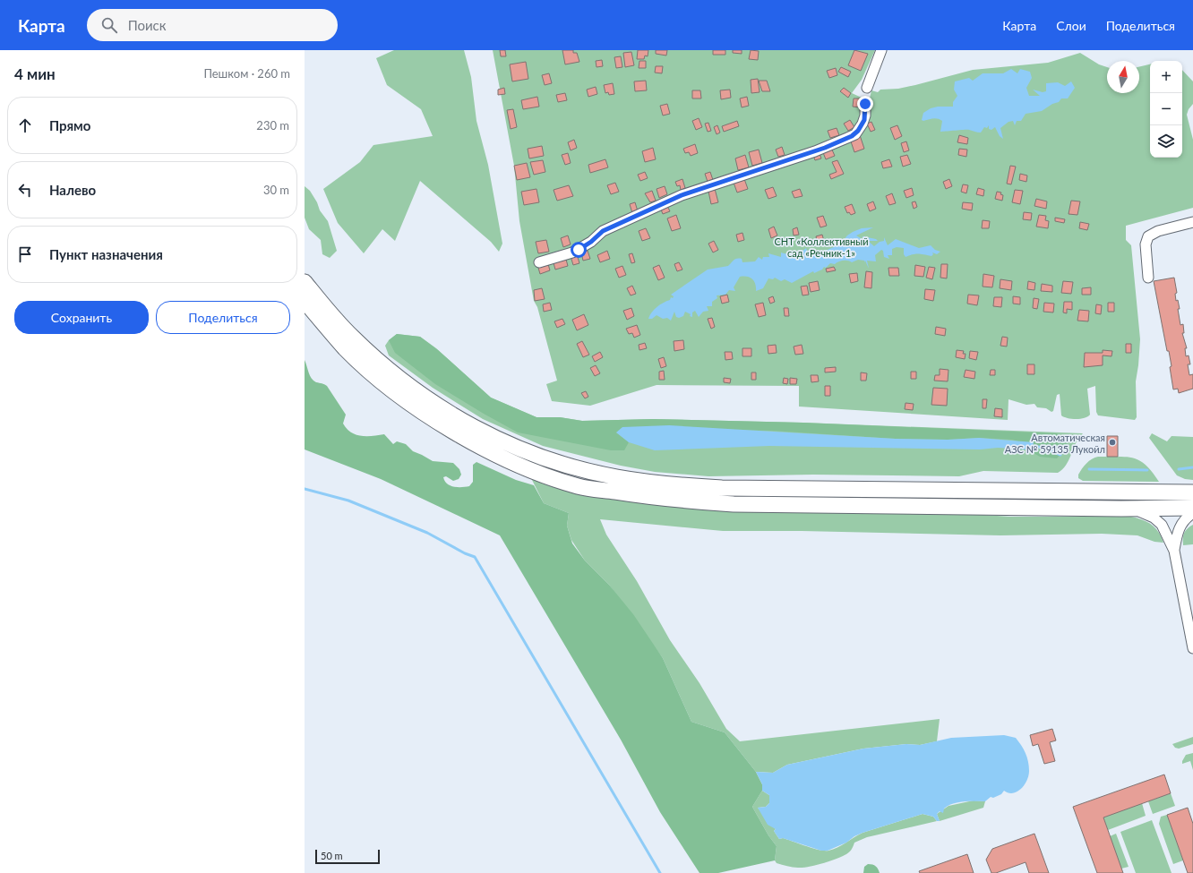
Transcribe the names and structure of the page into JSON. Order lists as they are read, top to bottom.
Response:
{
  "parks": ["СНТ «Коллективный сад «Речник-1»"],
  "places": ["Автоматическая АЗС № 59135 Лукойл"],
  "scale_bar": "50 m",
  "north": "top",
  "page": {
    "header": "Карта",
    "search": "Поиск",
    "nav": ["Карта", "Слои", "Поделиться"],
    "heading": ["4 мин", "Пешком · 260 m"],
    "map_buttons": ["+", "−"],
    "list": [
      ["Прямо", "230 m"],
      ["Налево", "30 m"],
      "Пункт назначения"
    ],
    "buttons": ["Сохранить", "Поделиться"],
    "scale": "50 m"
  }
}
